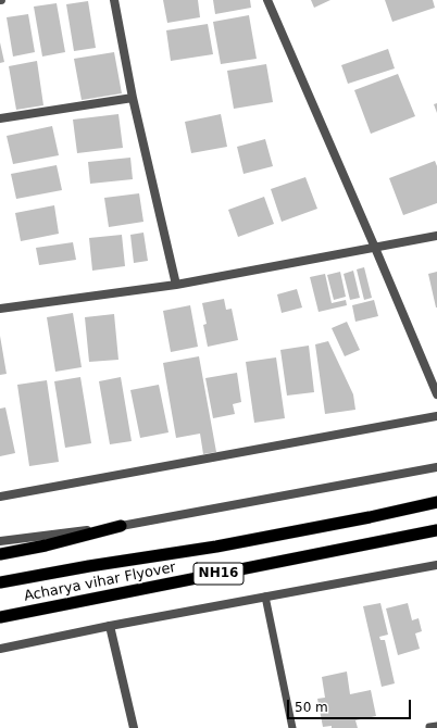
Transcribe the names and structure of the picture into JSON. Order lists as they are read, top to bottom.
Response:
{
  "streets": {
    "highway": ["NH16", "Acharya vihar Flyover"]
  },
  "scale_bar": "50 m"
}
